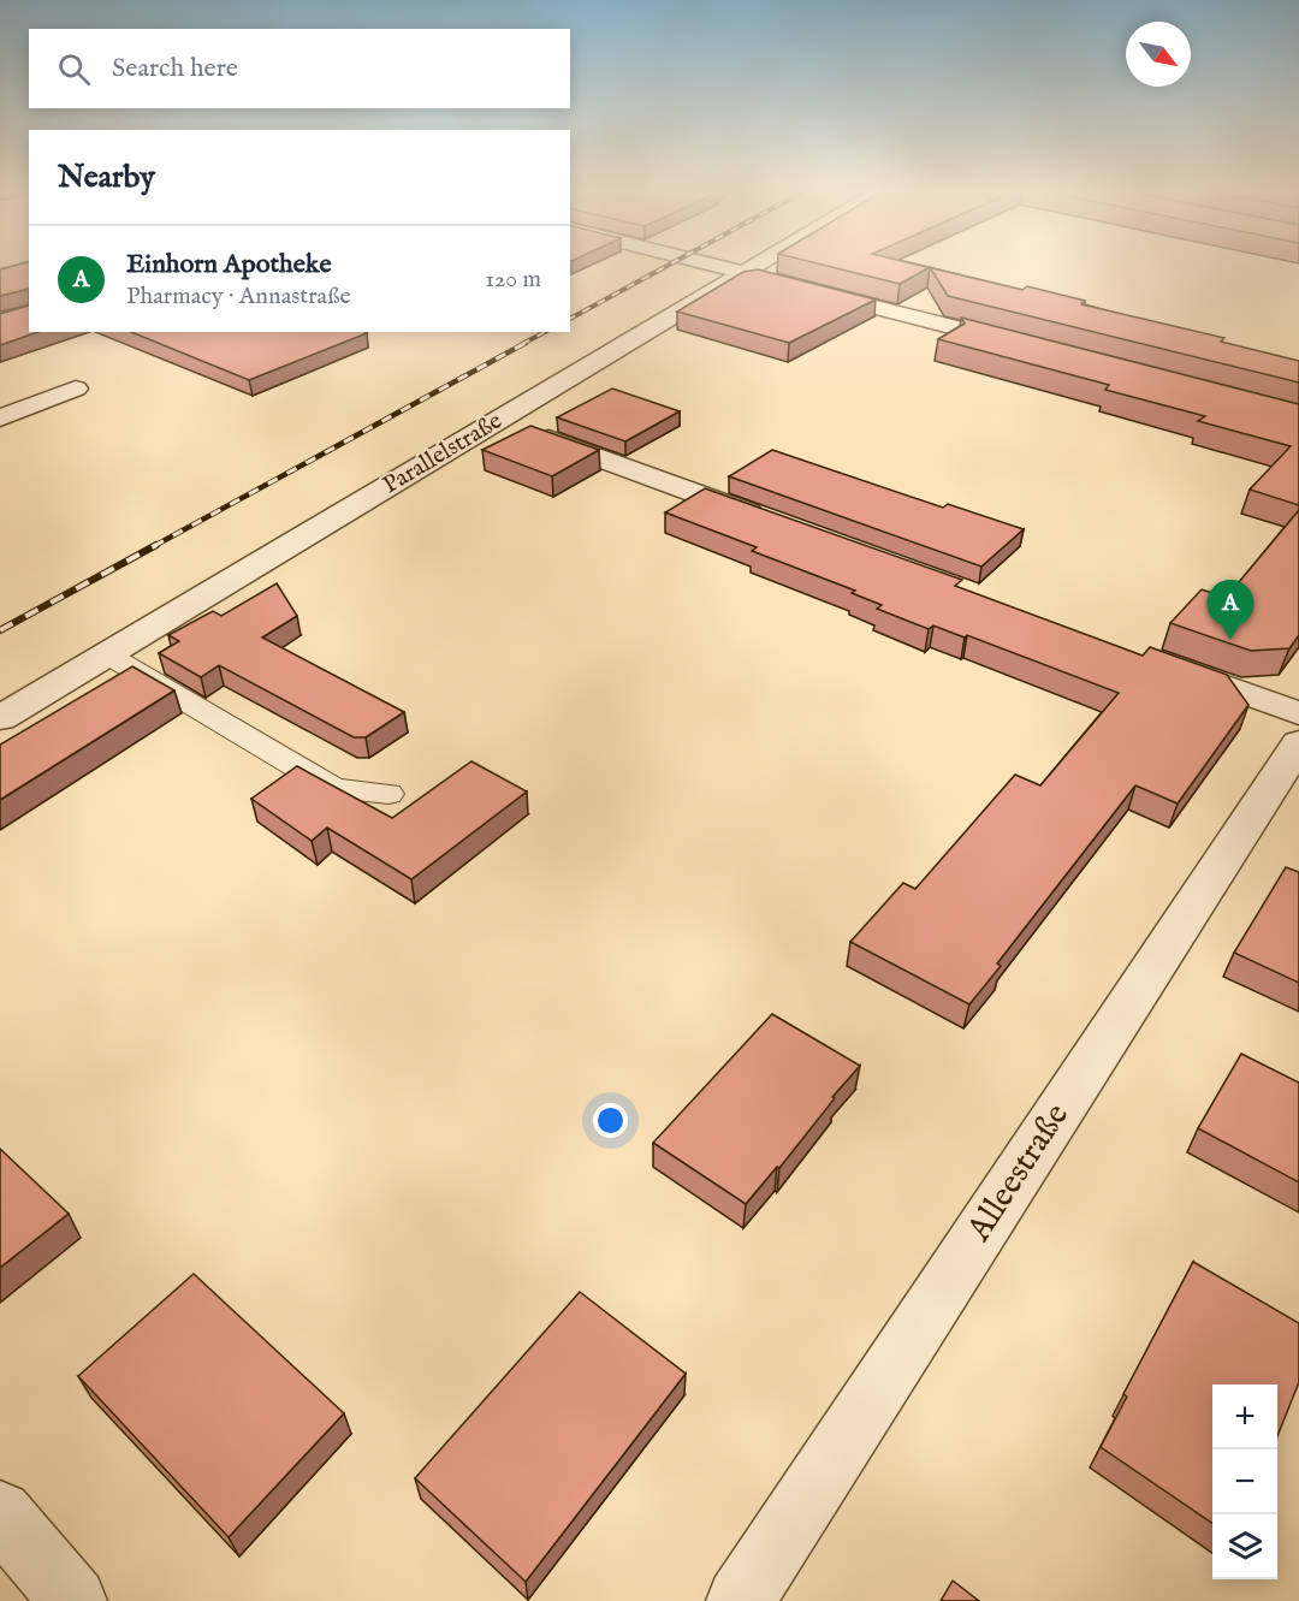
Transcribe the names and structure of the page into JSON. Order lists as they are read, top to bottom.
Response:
{
  "streets": {
    "street": ["Parallelstraße", "Alleestraße"]
  },
  "north": "bottom right",
  "page": {
    "search": "Search here",
    "heading": "Nearby",
    "list": [
      {
        "mark": "A",
        "name": "Einhorn Apotheke",
        "note": "Pharmacy · Annastraße",
        "value": "120 m"
      }
    ],
    "pins": "A",
    "map_buttons": ["+", "−"]
  }
}
